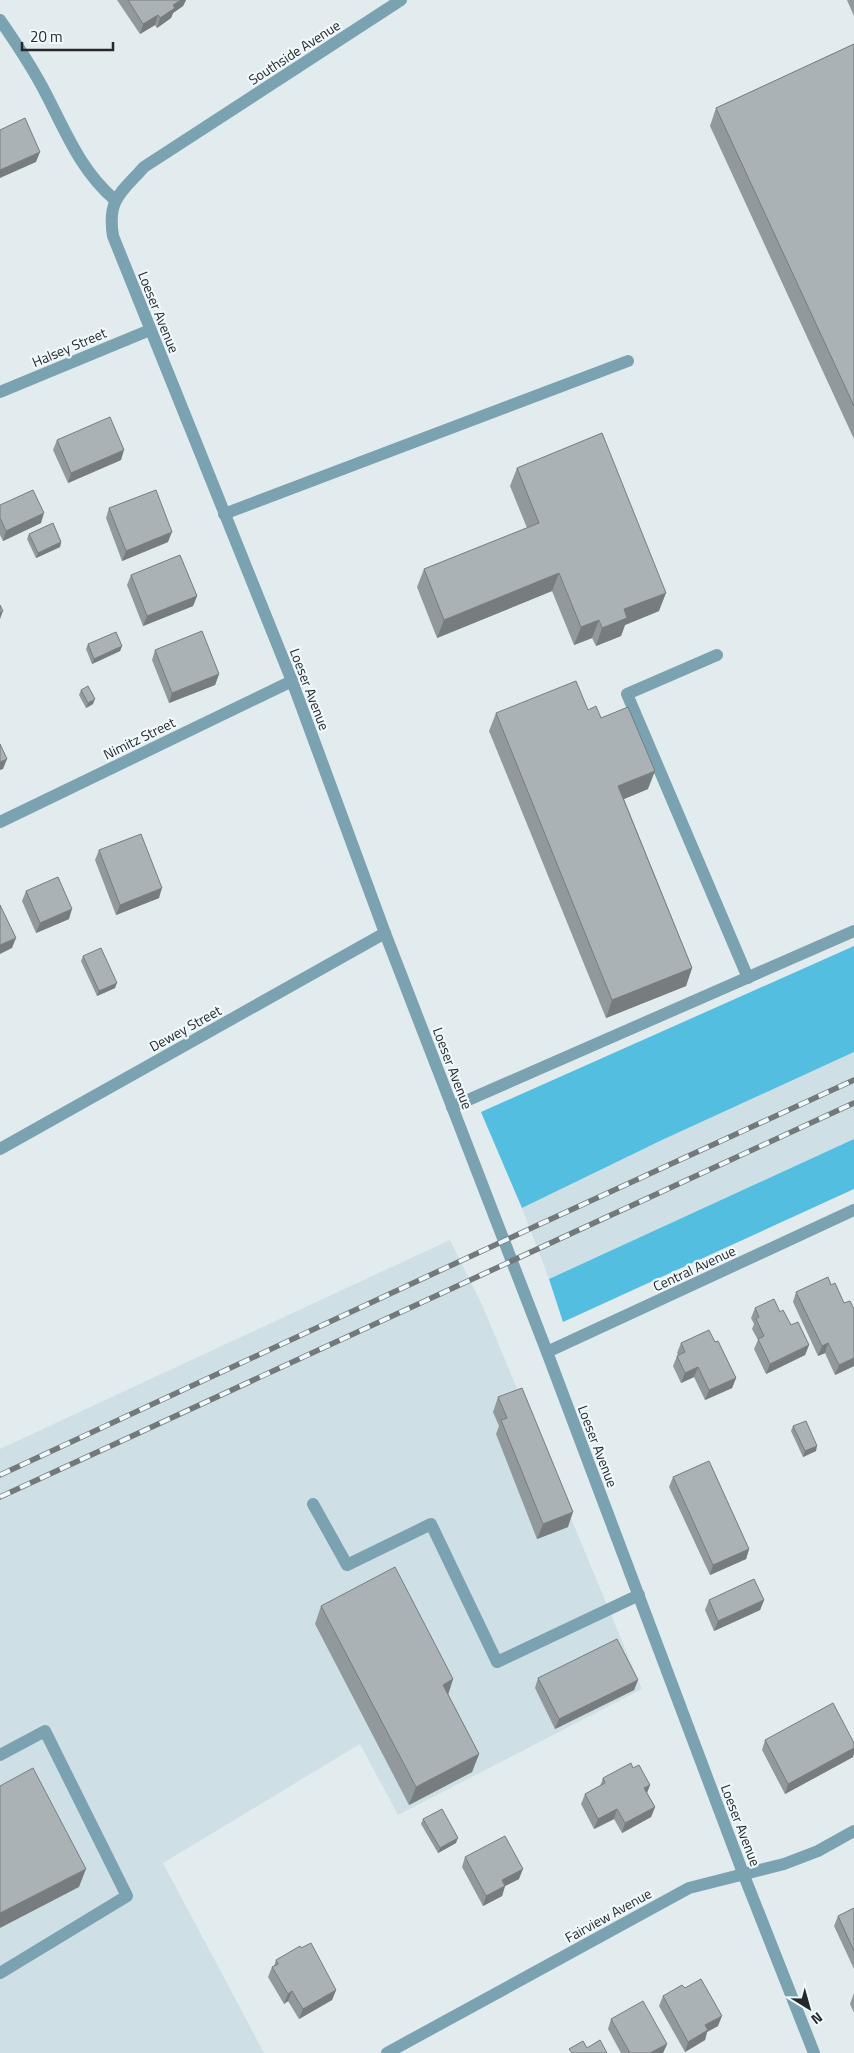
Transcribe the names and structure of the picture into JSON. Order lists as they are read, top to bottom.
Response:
{
  "streets": {
    "street": [
      "Southside Avenue",
      "Loeser Avenue",
      "Halsey Street",
      "Nimitz Street",
      "Dewey Street",
      "Central Avenue",
      "Fairview Avenue"
    ]
  },
  "crossings": [
    ["Southside Avenue", "Loeser Avenue"],
    ["Loeser Avenue", "Halsey Street"],
    ["Loeser Avenue", "Nimitz Street"],
    ["Loeser Avenue", "Dewey Street"],
    ["Loeser Avenue", "Central Avenue"],
    ["Loeser Avenue", "Fairview Avenue"]
  ],
  "scale_bar": "20 m",
  "north": "bottom right"
}
